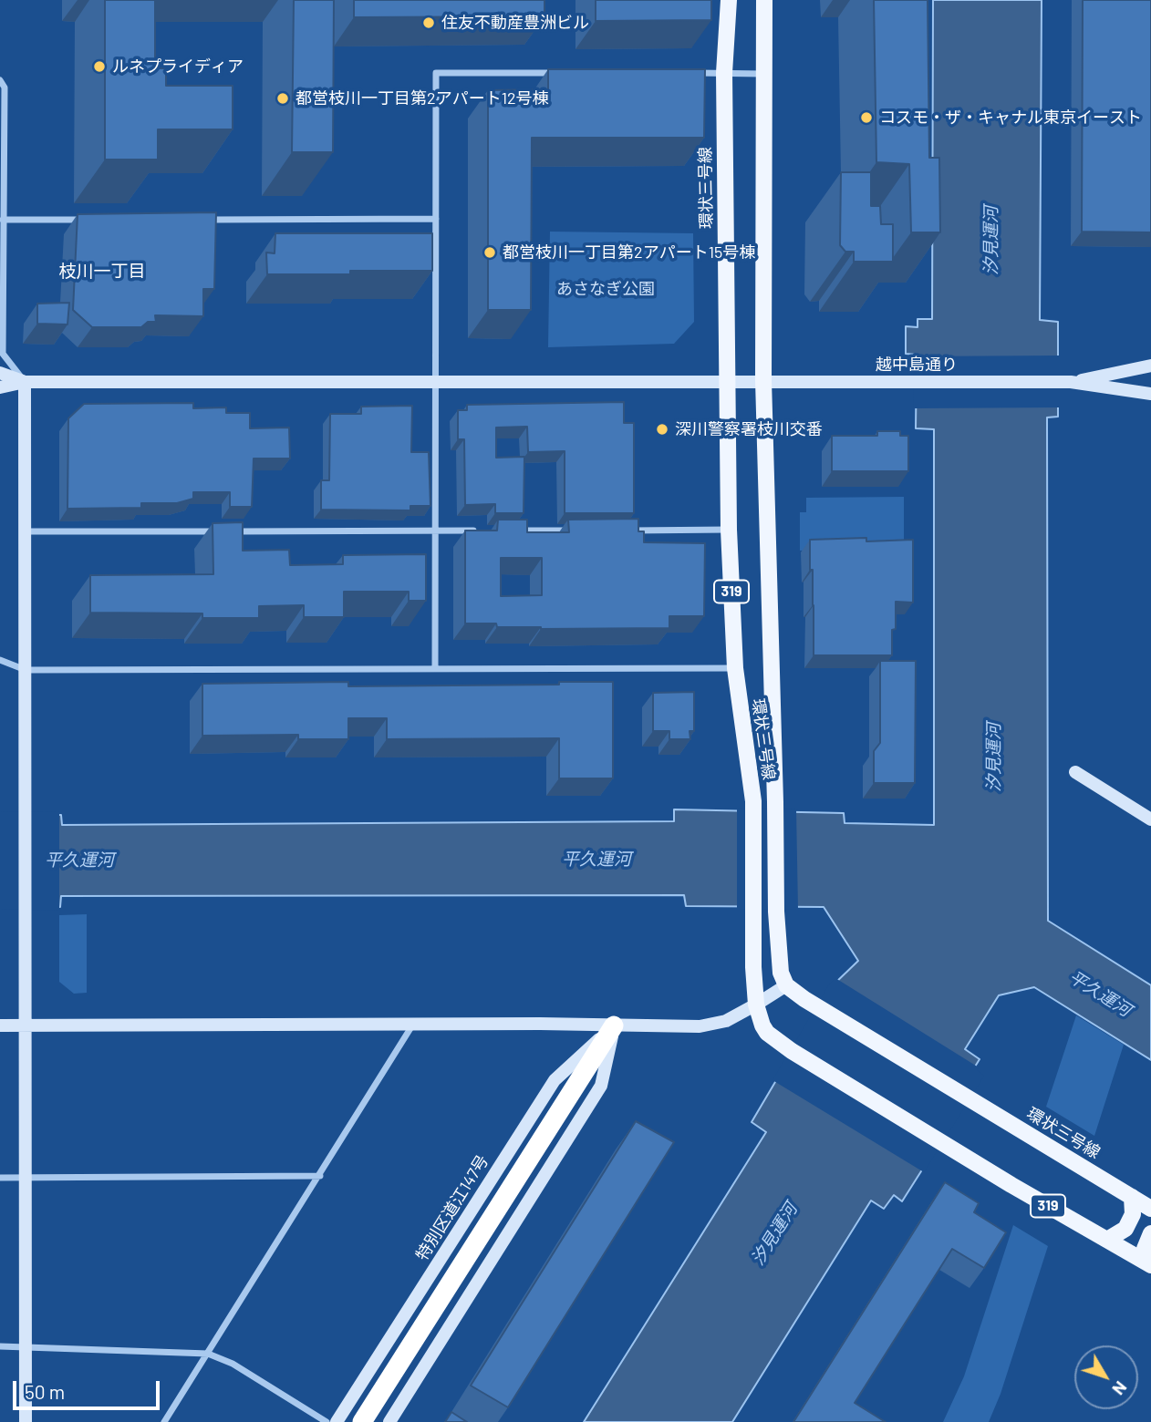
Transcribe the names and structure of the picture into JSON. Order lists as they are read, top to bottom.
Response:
{
  "streets": {
    "main road": ["環状三号線", "319"],
    "street": ["越中島通り", "特別区道江147号"]
  },
  "crossings": [
    ["環状三号線", "越中島通り"]
  ],
  "districts": ["枝川一丁目"],
  "water": ["汐見運河", "平久運河"],
  "parks": ["あさなぎ公園"],
  "places": [
    "住友不動産豊洲ビル",
    "ルネプライディア",
    "都営枝川一丁目第2アパート12号棟",
    "コスモ・ザ・キャナル東京イースト",
    "都営枝川一丁目第2アパート15号棟",
    "深川警察署枝川交番"
  ],
  "scale_bar": "50 m",
  "north": "bottom right"
}
